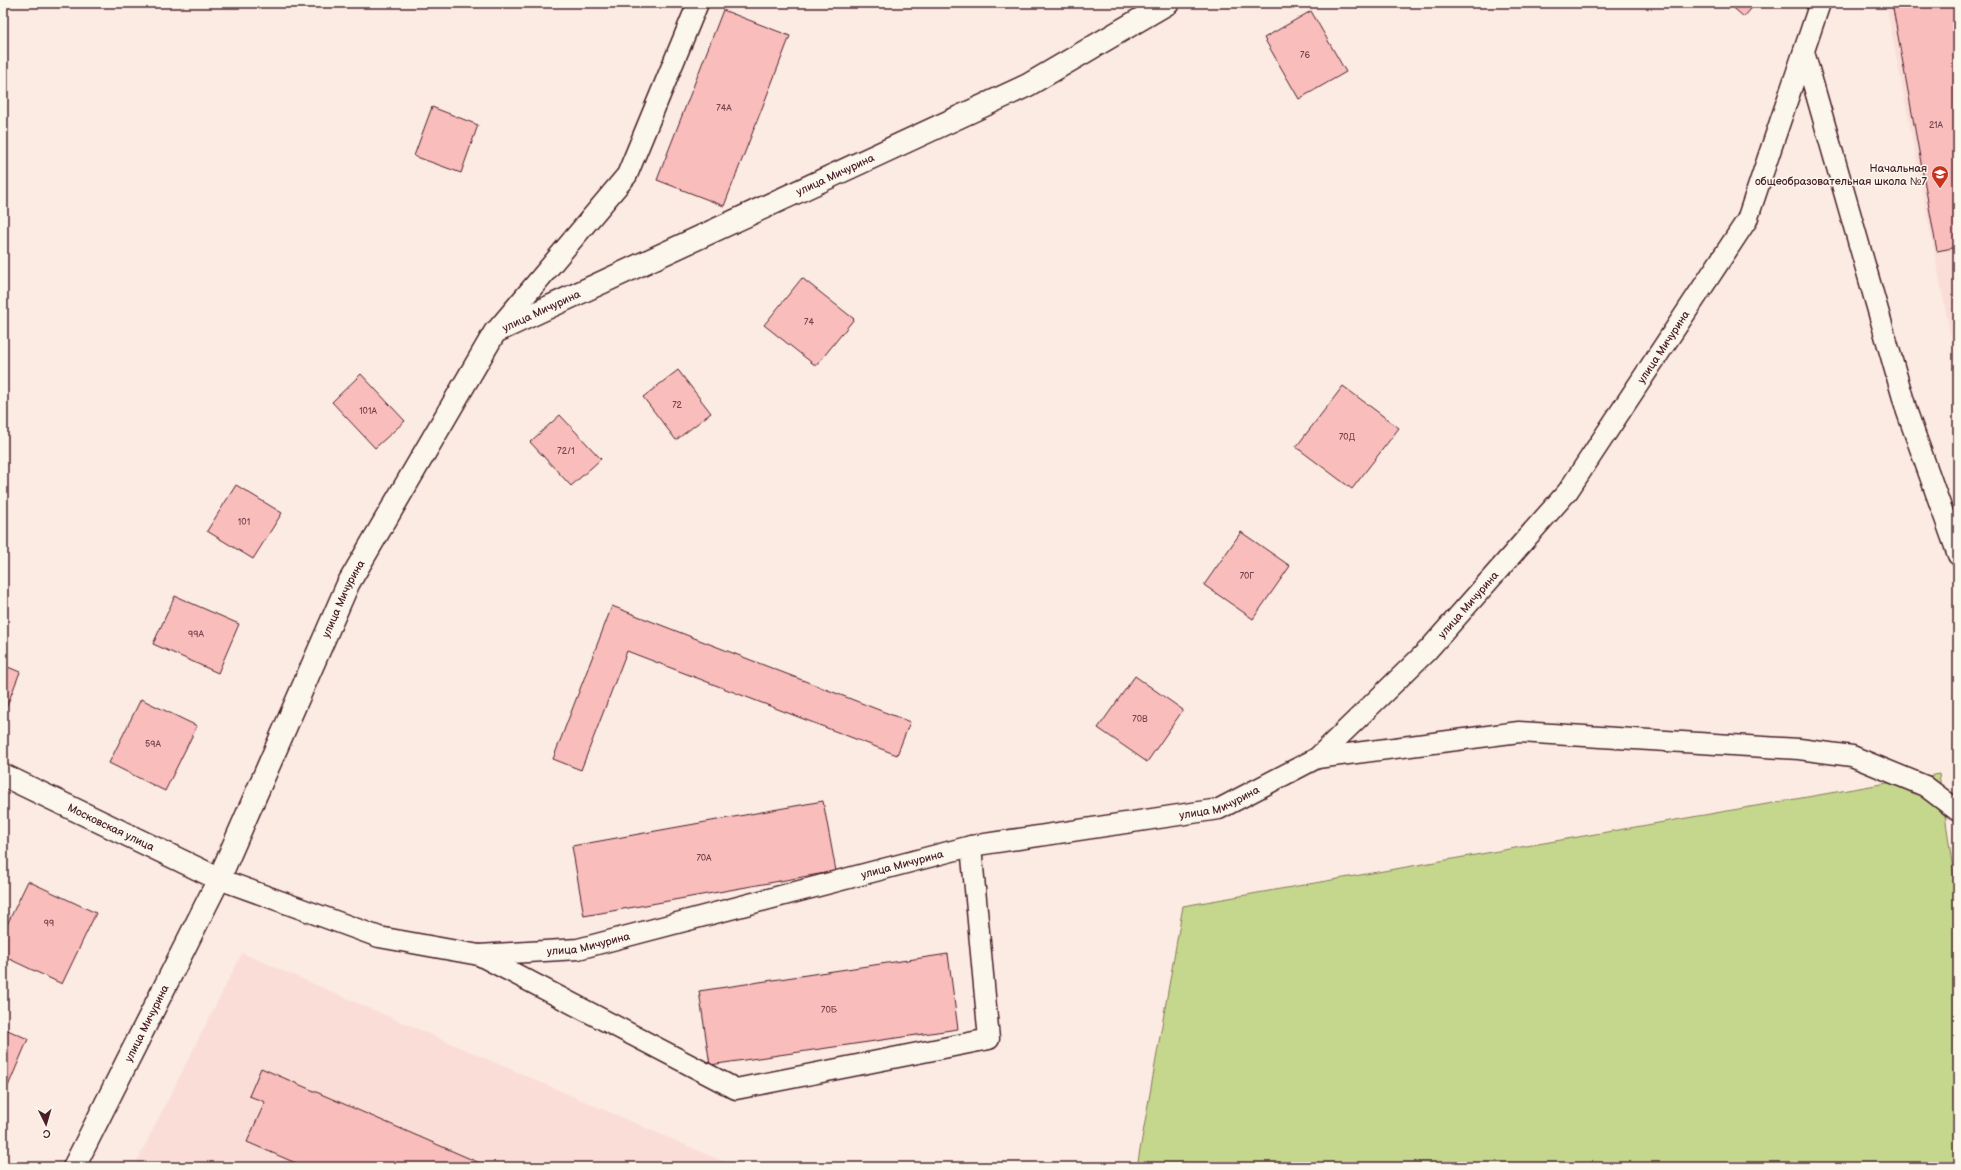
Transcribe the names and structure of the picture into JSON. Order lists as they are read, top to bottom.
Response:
{
  "streets": {
    "street": ["улица Мичурина", "Московская улица"]
  },
  "crossings": [
    ["улица Мичурина", "Московская улица"]
  ],
  "places": {
    "school or university": ["Начальная общеобразовательная школа №7"]
  },
  "house_numbers": [
    "76",
    "74А",
    "21А",
    "74",
    "72",
    "101А",
    "70Д",
    "72/1",
    "101",
    "70Г",
    "99А",
    "70В",
    "59А",
    "70А",
    "99",
    "70Б"
  ],
  "north": "bottom"
}
